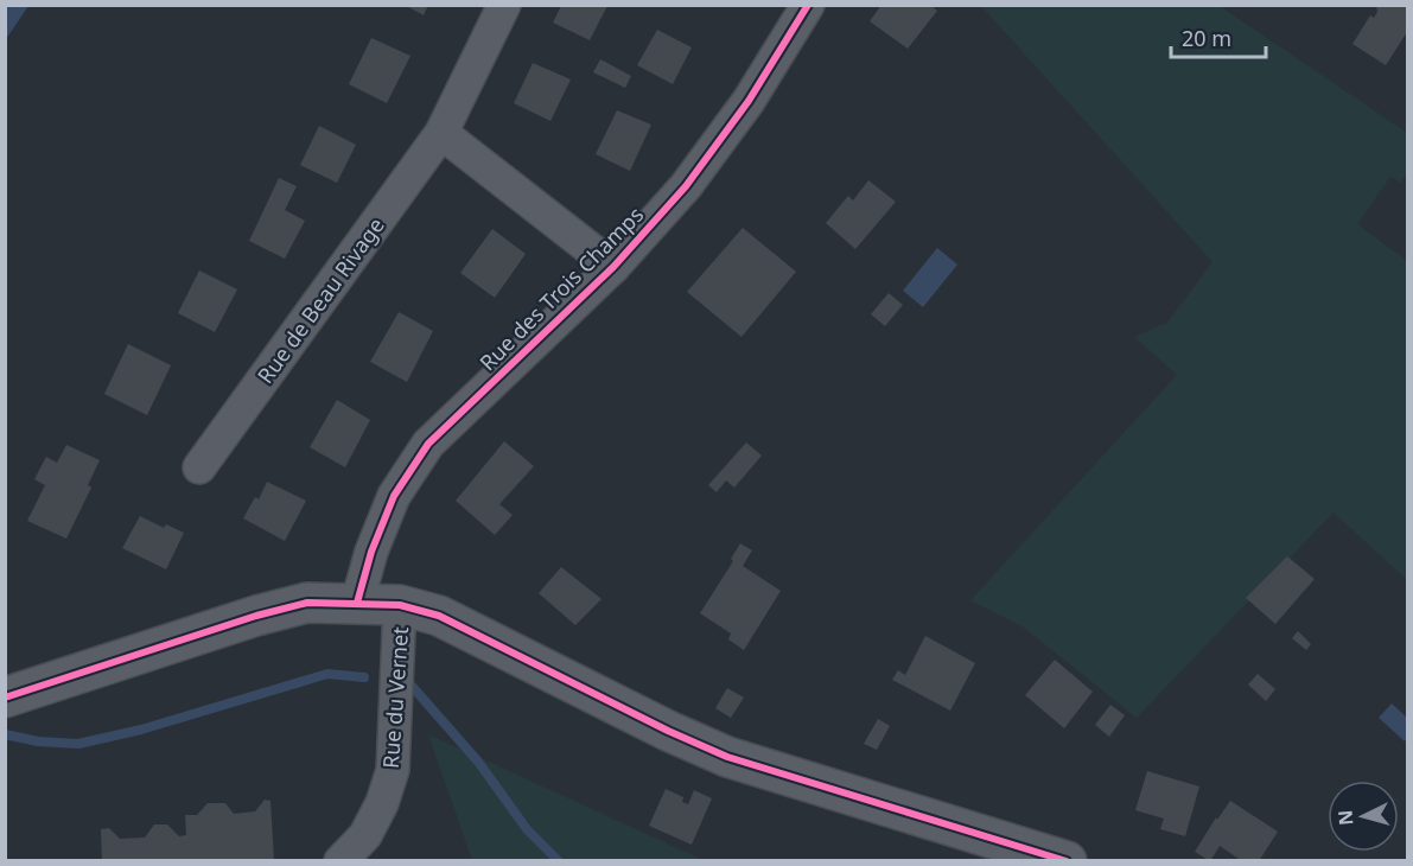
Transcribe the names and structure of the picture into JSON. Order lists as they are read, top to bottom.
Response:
{
  "streets": {
    "street": ["Rue des Trois Champs", "Rue de Beau Rivage", "Rue du Vernet"]
  },
  "scale_bar": "20 m",
  "north": "left"
}
